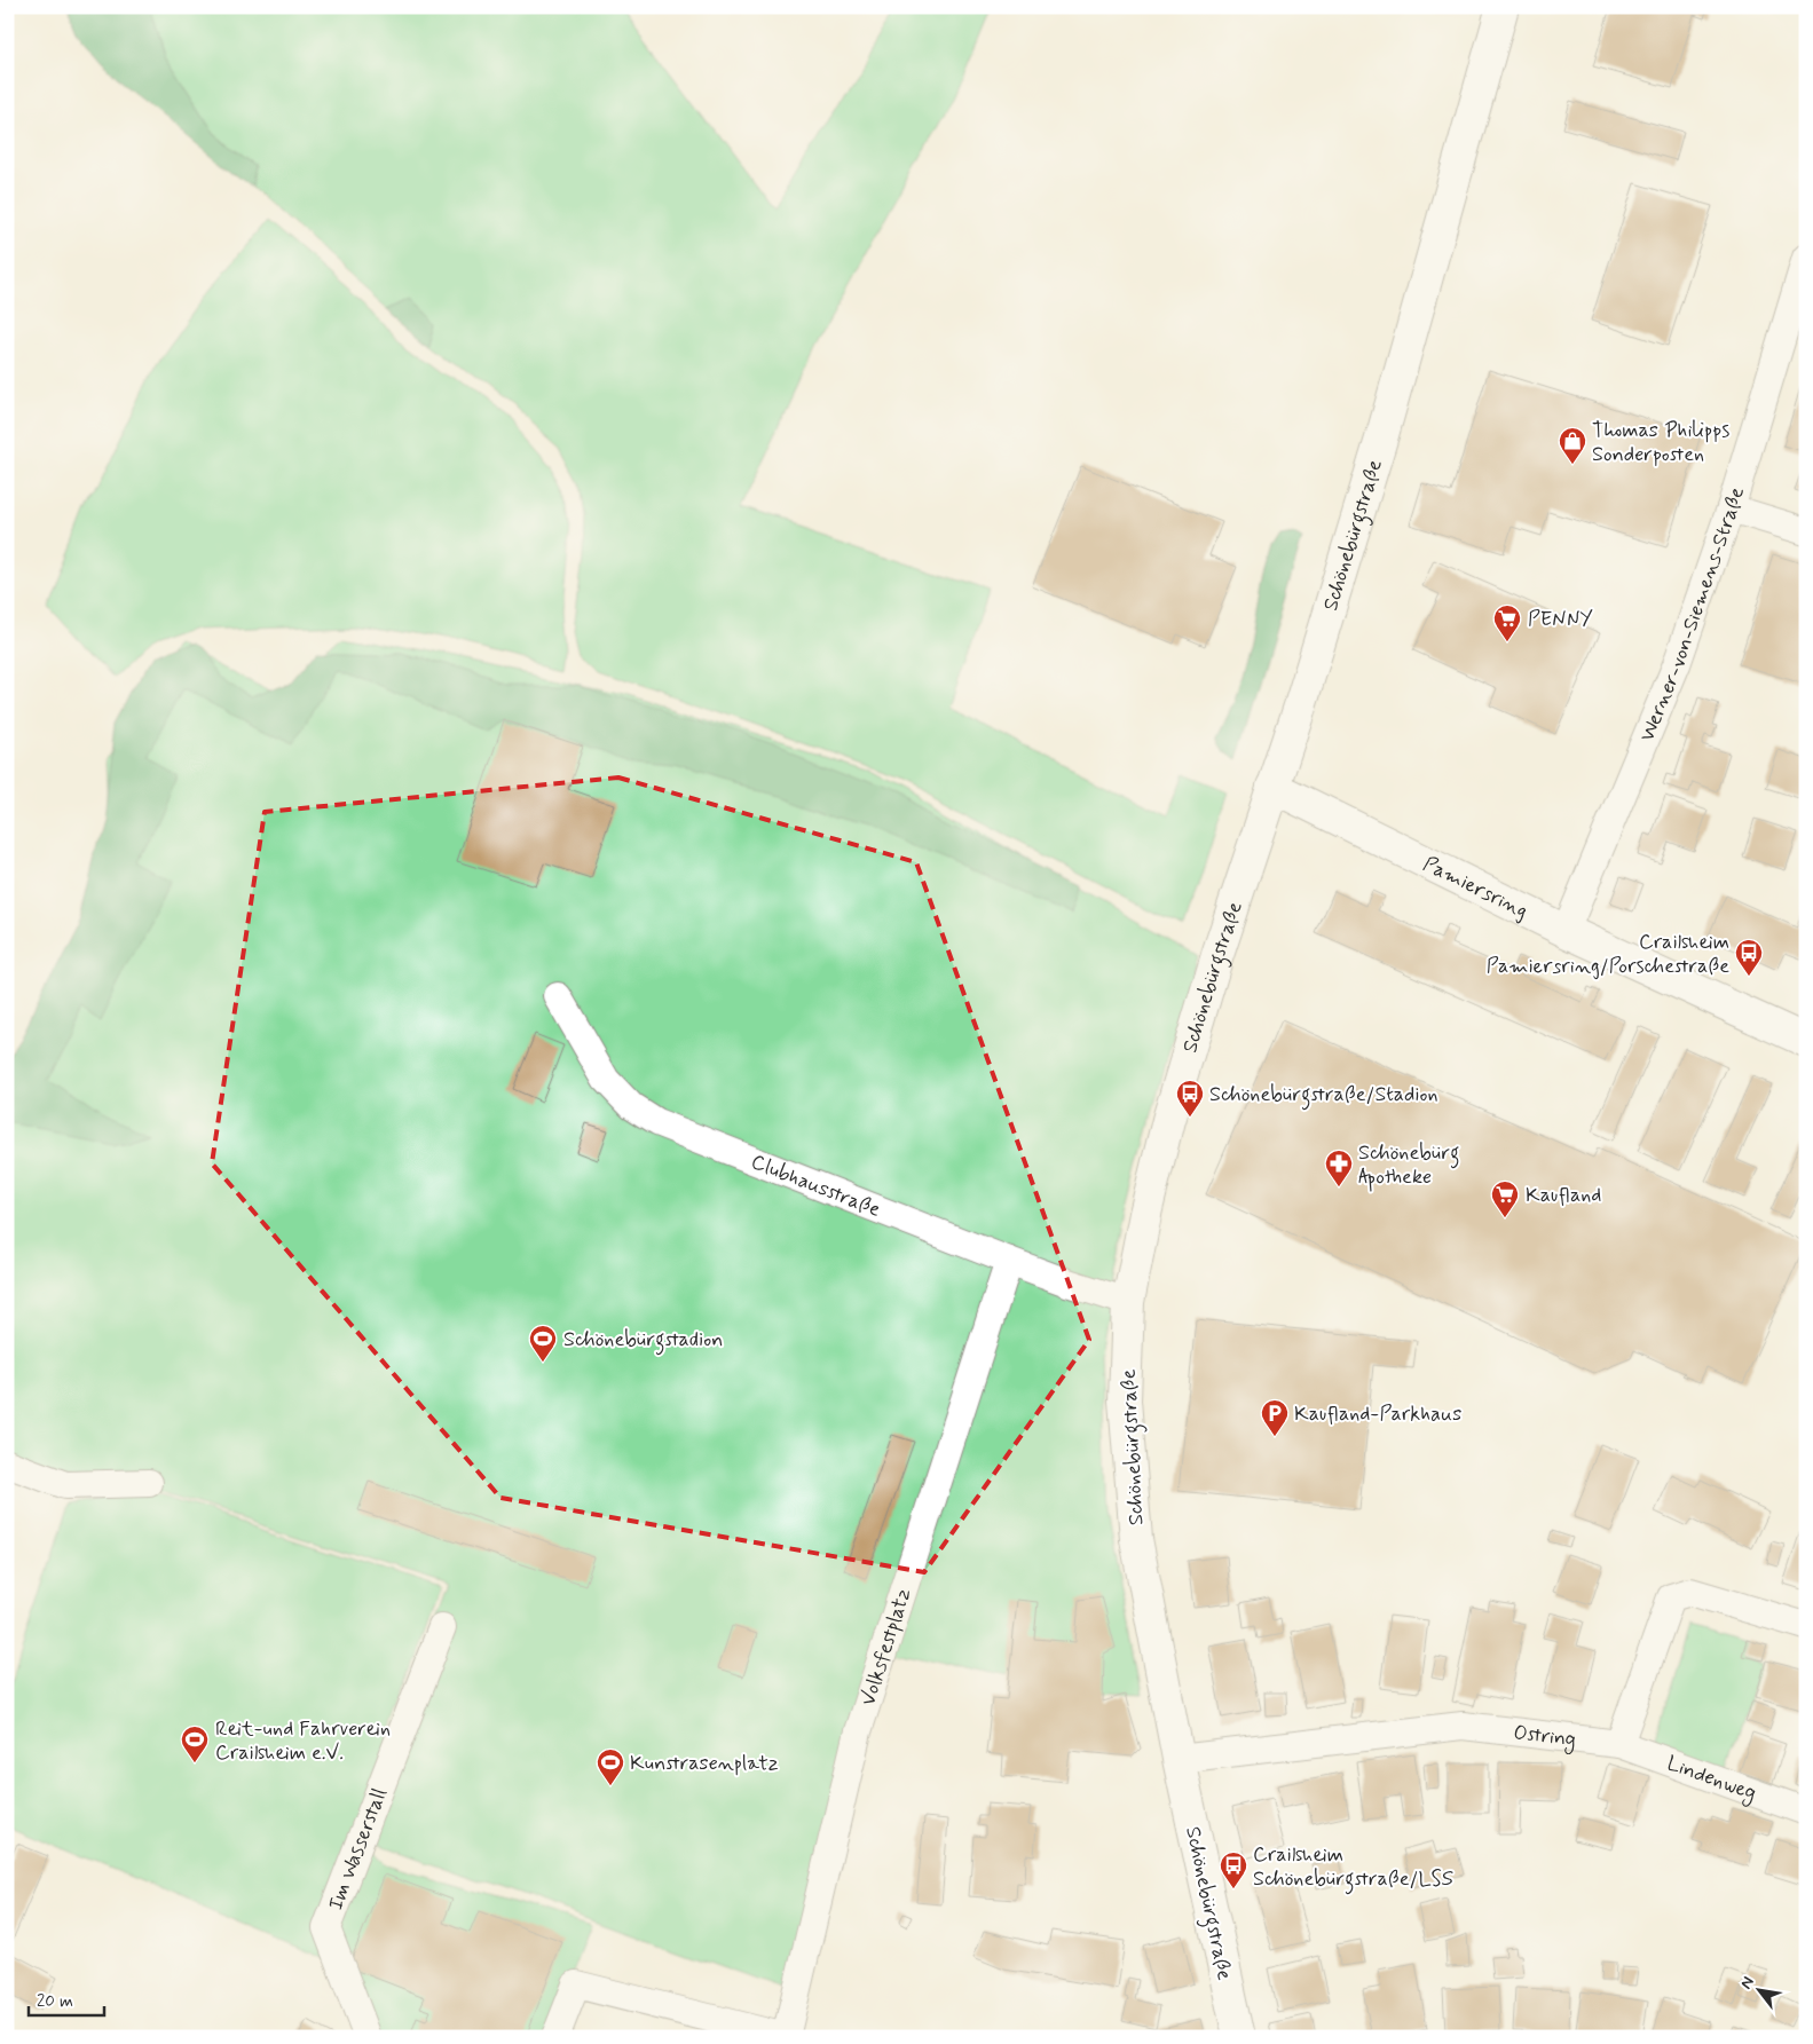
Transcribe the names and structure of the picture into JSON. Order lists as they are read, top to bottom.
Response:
{
  "streets": {
    "main road": ["Schönebürgstraße", "Pamiersring"],
    "street": [
      "Werner-von-Siemens-Straße",
      "Clubhausstraße",
      "Volksfestplatz",
      "Ostring",
      "Lindenweg",
      "Im Wasserstall"
    ]
  },
  "crossings": [
    ["Schönebürgstraße", "Pamiersring"],
    ["Schönebürgstraße", "Clubhausstraße"],
    ["Schönebürgstraße", "Ostring"],
    ["Werner-von-Siemens-Straße", "Pamiersring"],
    ["Clubhausstraße", "Volksfestplatz"],
    ["Ostring", "Lindenweg"]
  ],
  "places": {
    "shop": ["Thomas Philipps Sonderposten"],
    "supermarket": ["PENNY", "Kaufland"],
    "bus stop": ["Crailsheim Pamiersring/Porschestraße", "Schönebürgstraße/Stadion", "Crailsheim Schönebürgstraße/LSS"],
    "pharmacy": ["Schönebürg Apotheke"],
    "sports": ["Schönebürgstadion", "Reit-und Fahrverein Crailsheim e.V.", "Kunstrasenplatz"],
    "parking": ["Kaufland-Parkhaus"]
  },
  "scale_bar": "20 m",
  "north": "top left"
}
